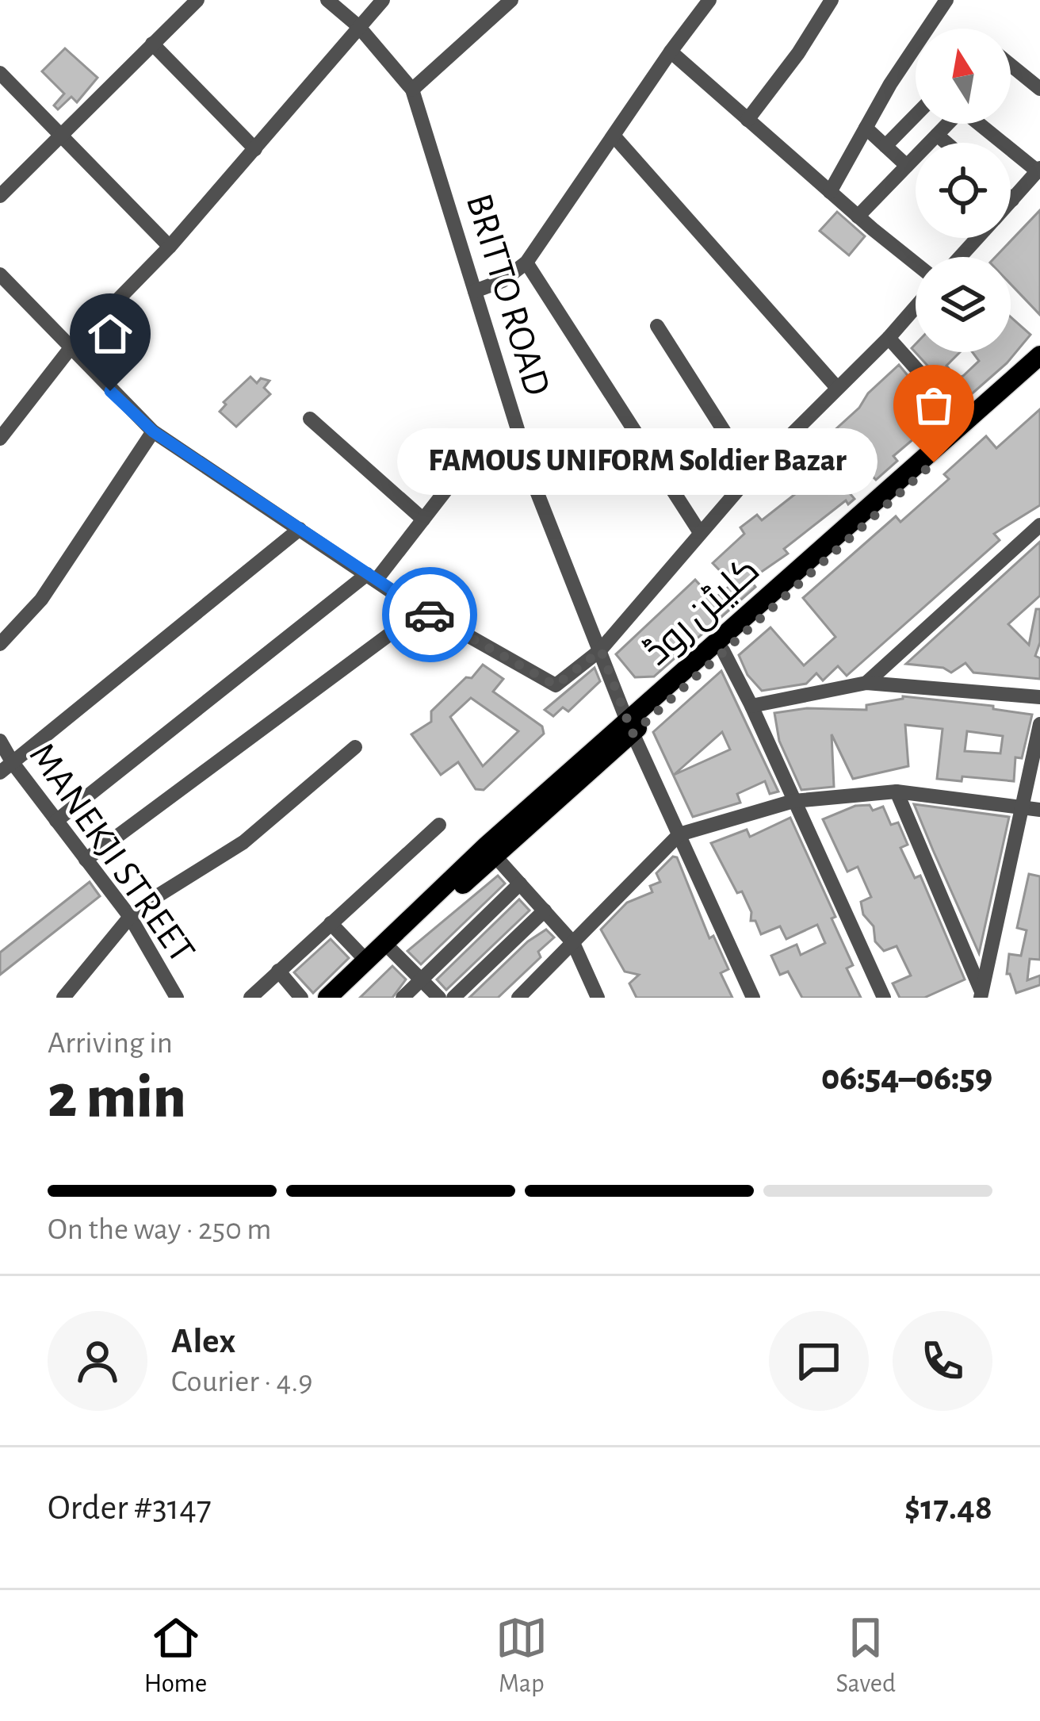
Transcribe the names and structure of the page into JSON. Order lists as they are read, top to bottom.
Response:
{
  "streets": {
    "main road": ["کلیٹن روڈ"],
    "street": ["BRITTO ROAD", "MANEKJI STREET"]
  },
  "crossings": [
    ["BRITTO ROAD", "کلیٹن روڈ"]
  ],
  "places": ["FAMOUS UNIFORM Soldier Bazar"],
  "north": "top",
  "page": {
    "bubble": "FAMOUS UNIFORM Soldier Bazar",
    "heading": ["2 min", "Arriving in", "06:54–06:59"],
    "panel": [
      "Alex",
      "Courier · 4.9",
      "Order #3147",
      "$17.48"
    ],
    "bar": "On the way · 250 m",
    "tabs": ["Home", "Map", "Saved"]
  }
}
